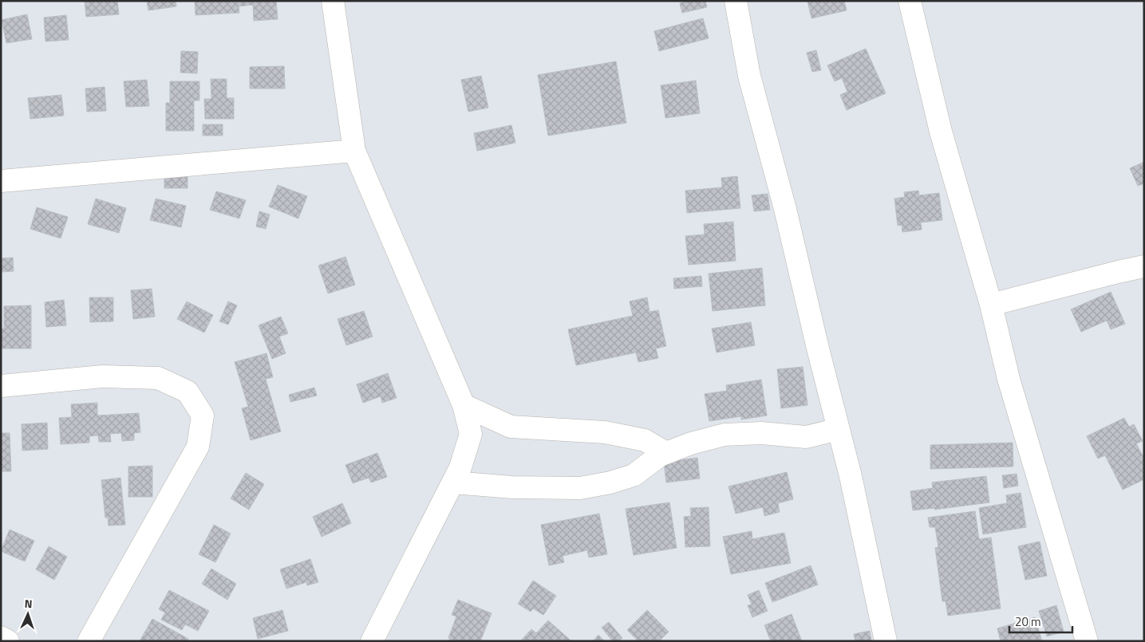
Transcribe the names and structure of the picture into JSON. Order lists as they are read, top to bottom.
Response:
{
  "scale_bar": "20 m",
  "north": "top"
}
